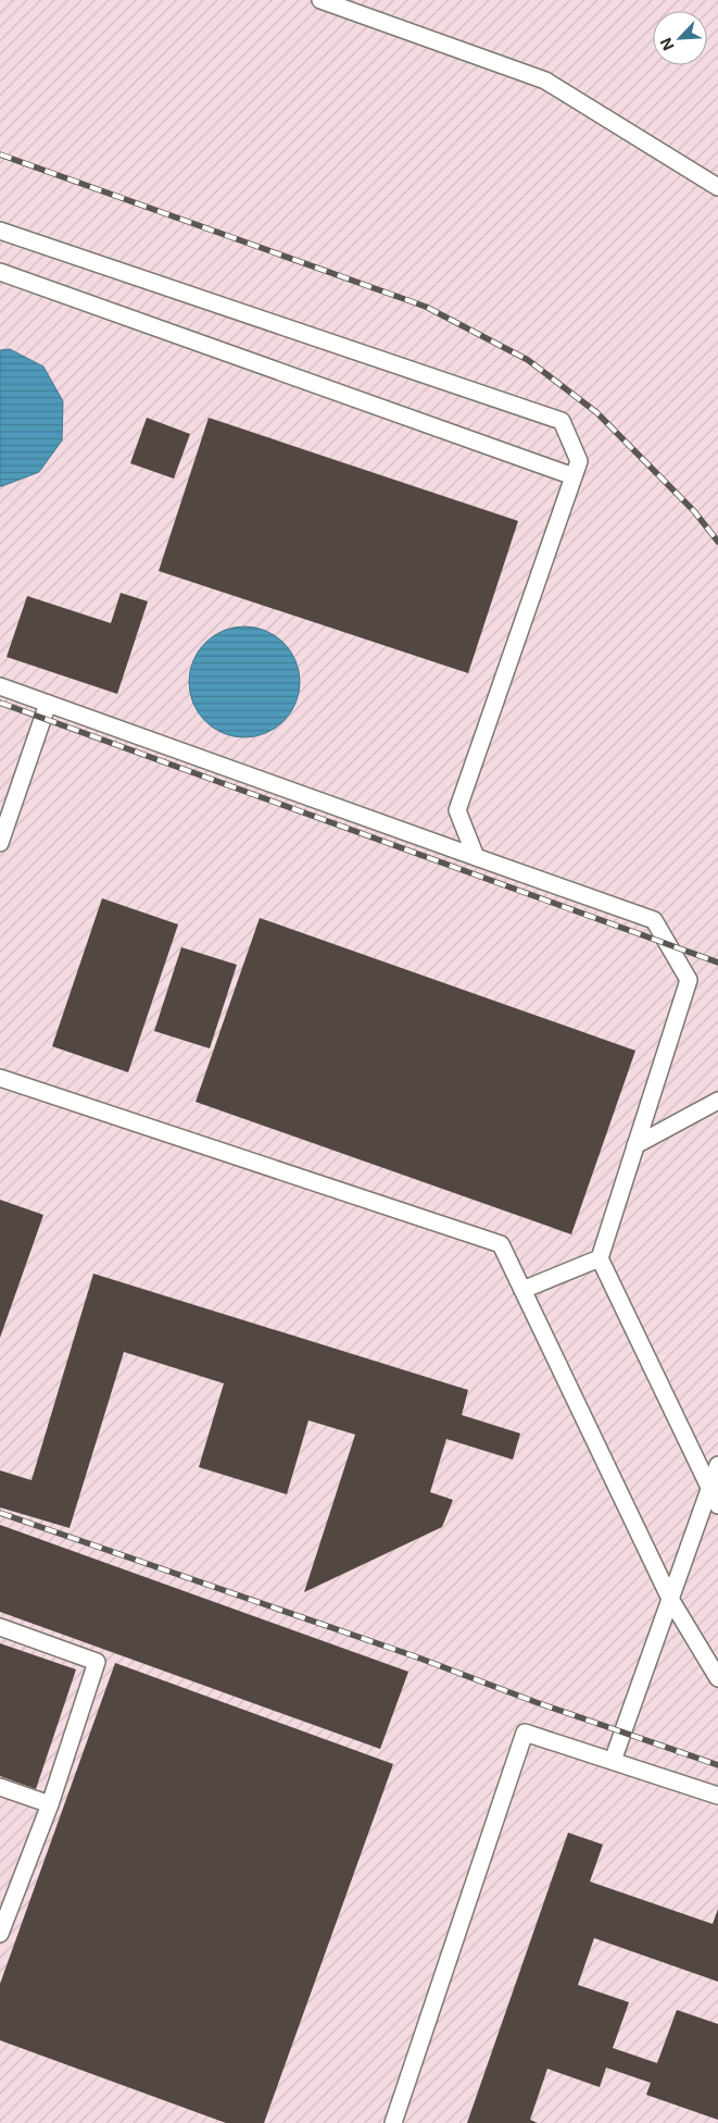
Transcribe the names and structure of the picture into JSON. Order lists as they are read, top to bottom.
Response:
{
  "north": "bottom left"
}
